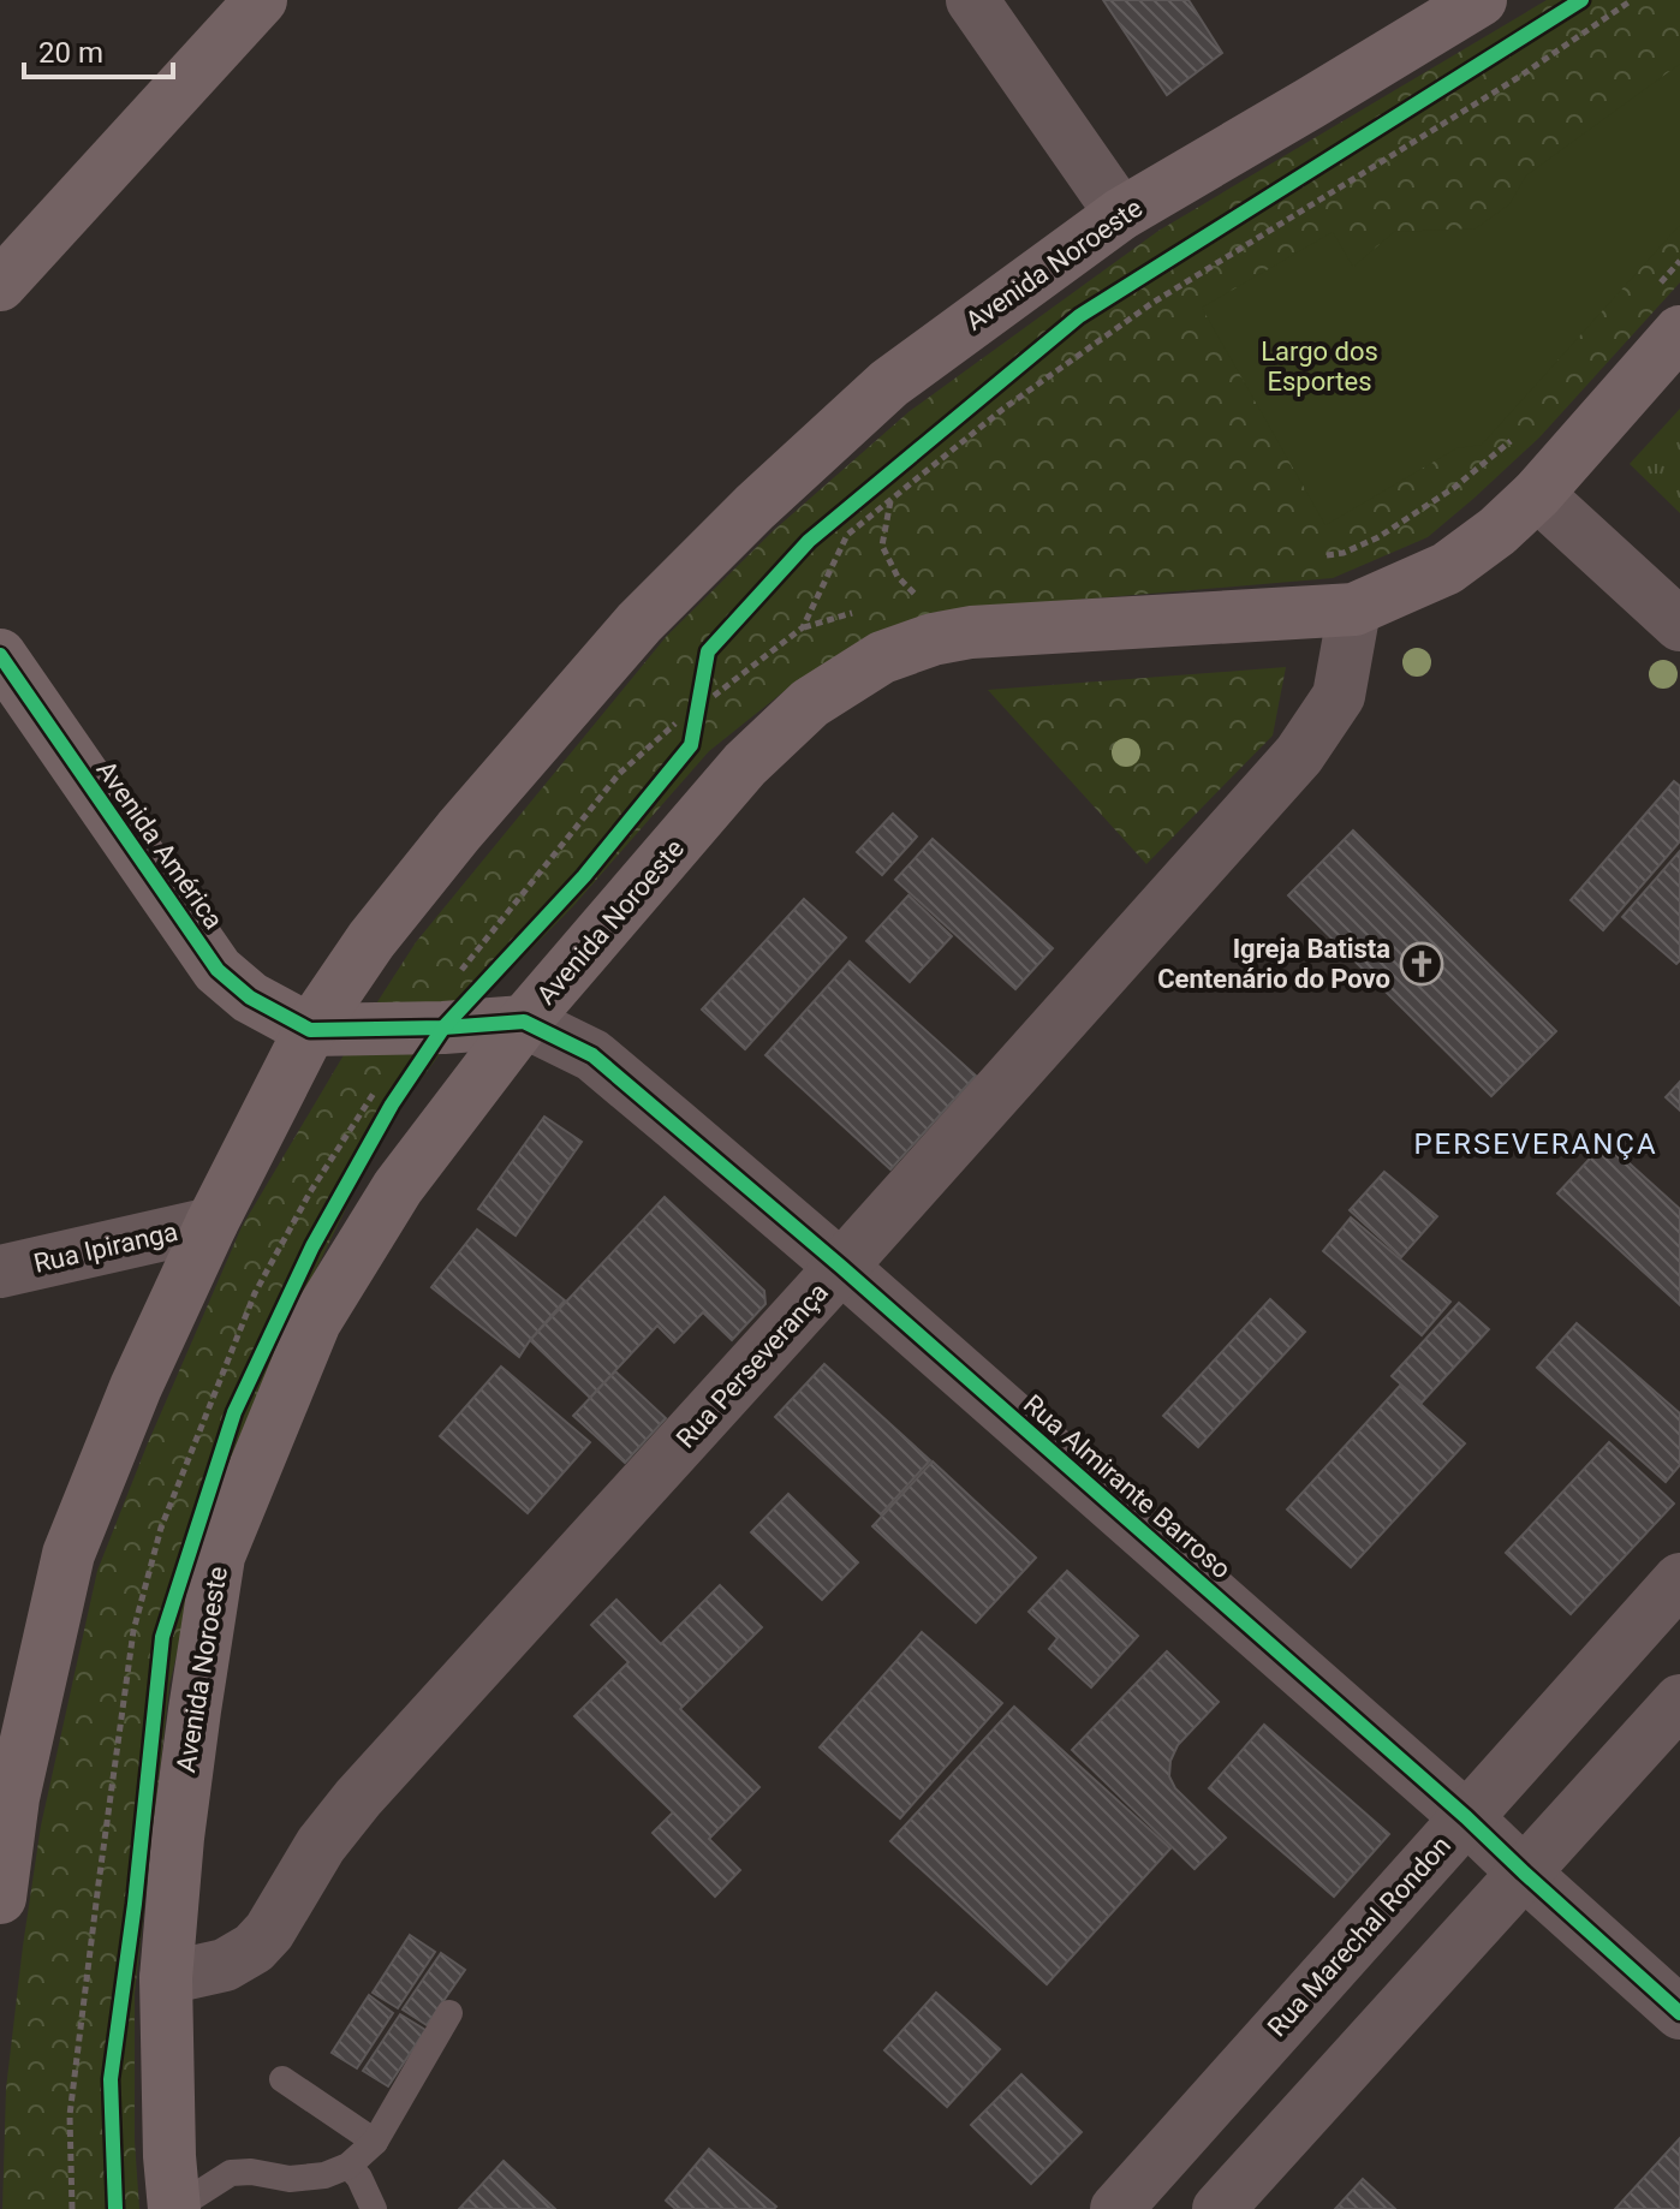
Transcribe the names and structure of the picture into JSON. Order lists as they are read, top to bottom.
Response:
{
  "streets": {
    "main road": ["Avenida Noroeste", "Avenida América"],
    "street": [
      "Rua Ipiranga",
      "Rua Perseverança",
      "Rua Almirante Barroso",
      "Rua Marechal Rondon"
    ]
  },
  "crossings": [
    ["Avenida Noroeste", "Avenida América"],
    ["Avenida Noroeste", "Rua Ipiranga"],
    ["Avenida Noroeste", "Rua Perseverança"],
    ["Avenida Noroeste", "Rua Almirante Barroso"],
    ["Rua Perseverança", "Rua Almirante Barroso"],
    ["Rua Almirante Barroso", "Rua Marechal Rondon"]
  ],
  "districts": ["PERSEVERANÇA"],
  "parks": ["Largo dos Esportes"],
  "places": {
    "church": ["Igreja Batista Centenário do Povo"]
  },
  "scale_bar": "20 m"
}
